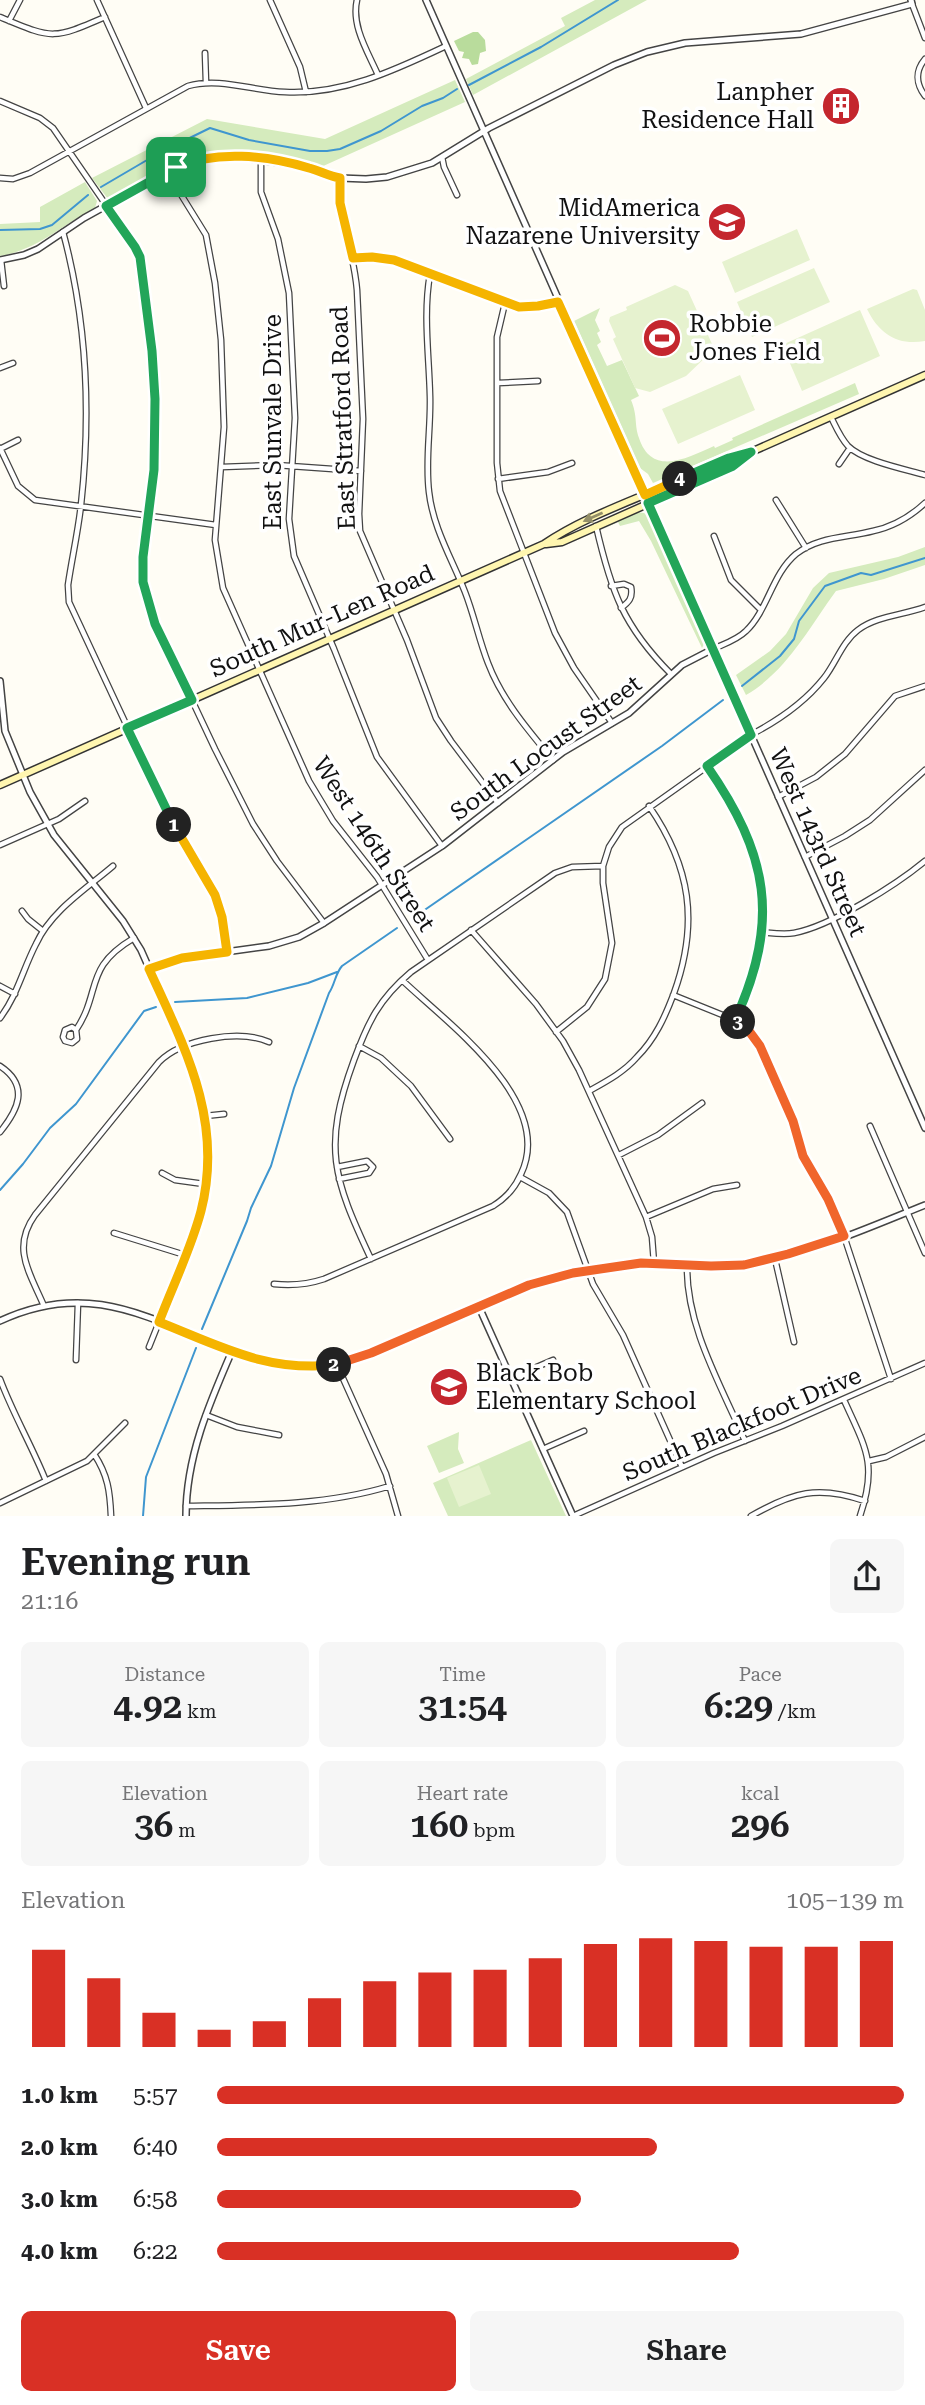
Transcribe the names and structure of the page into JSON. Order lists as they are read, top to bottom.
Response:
{
  "streets": {
    "main road": ["South Mur-Len Road"],
    "street": [
      "East Stratford Road",
      "East Sunvale Drive",
      "South Locust Street",
      "West 143rd Street",
      "West 146th Street",
      "South Blackfoot Drive"
    ]
  },
  "crossings": [
    ["East Stratford Road", "South Mur-Len Road"],
    ["East Stratford Road", "South Locust Street"],
    ["East Sunvale Drive", "South Mur-Len Road"],
    ["East Sunvale Drive", "South Locust Street"],
    ["South Mur-Len Road", "West 143rd Street"],
    ["South Mur-Len Road", "West 146th Street"],
    ["South Locust Street", "West 143rd Street"],
    ["South Locust Street", "West 146th Street"]
  ],
  "places": {
    "building": ["Lanpher Residence Hall"],
    "school or university": ["MidAmerica Nazarene University", "Black Bob Elementary School"],
    "sports": ["Robbie Jones Field"]
  },
  "page": {
    "pins": [
      "4",
      "1",
      "3",
      "2"
    ],
    "heading": ["Evening run", "21:16"],
    "stats": [
      ["Distance", "4.92 km"],
      ["Time", "31:54"],
      ["Pace", "6:29 /km"],
      ["Elevation", "36 m"],
      ["Heart rate", "160 bpm"],
      ["kcal", "296"]
    ],
    "chart": ["Elevation", "105–139 m"],
    "list": [
      {
        "name": "1.0 km",
        "note": "5:57"
      },
      {
        "name": "2.0 km",
        "note": "6:40"
      },
      {
        "name": "3.0 km",
        "note": "6:58"
      },
      {
        "name": "4.0 km",
        "note": "6:22"
      }
    ],
    "buttons": ["Save", "Share"]
  }
}
